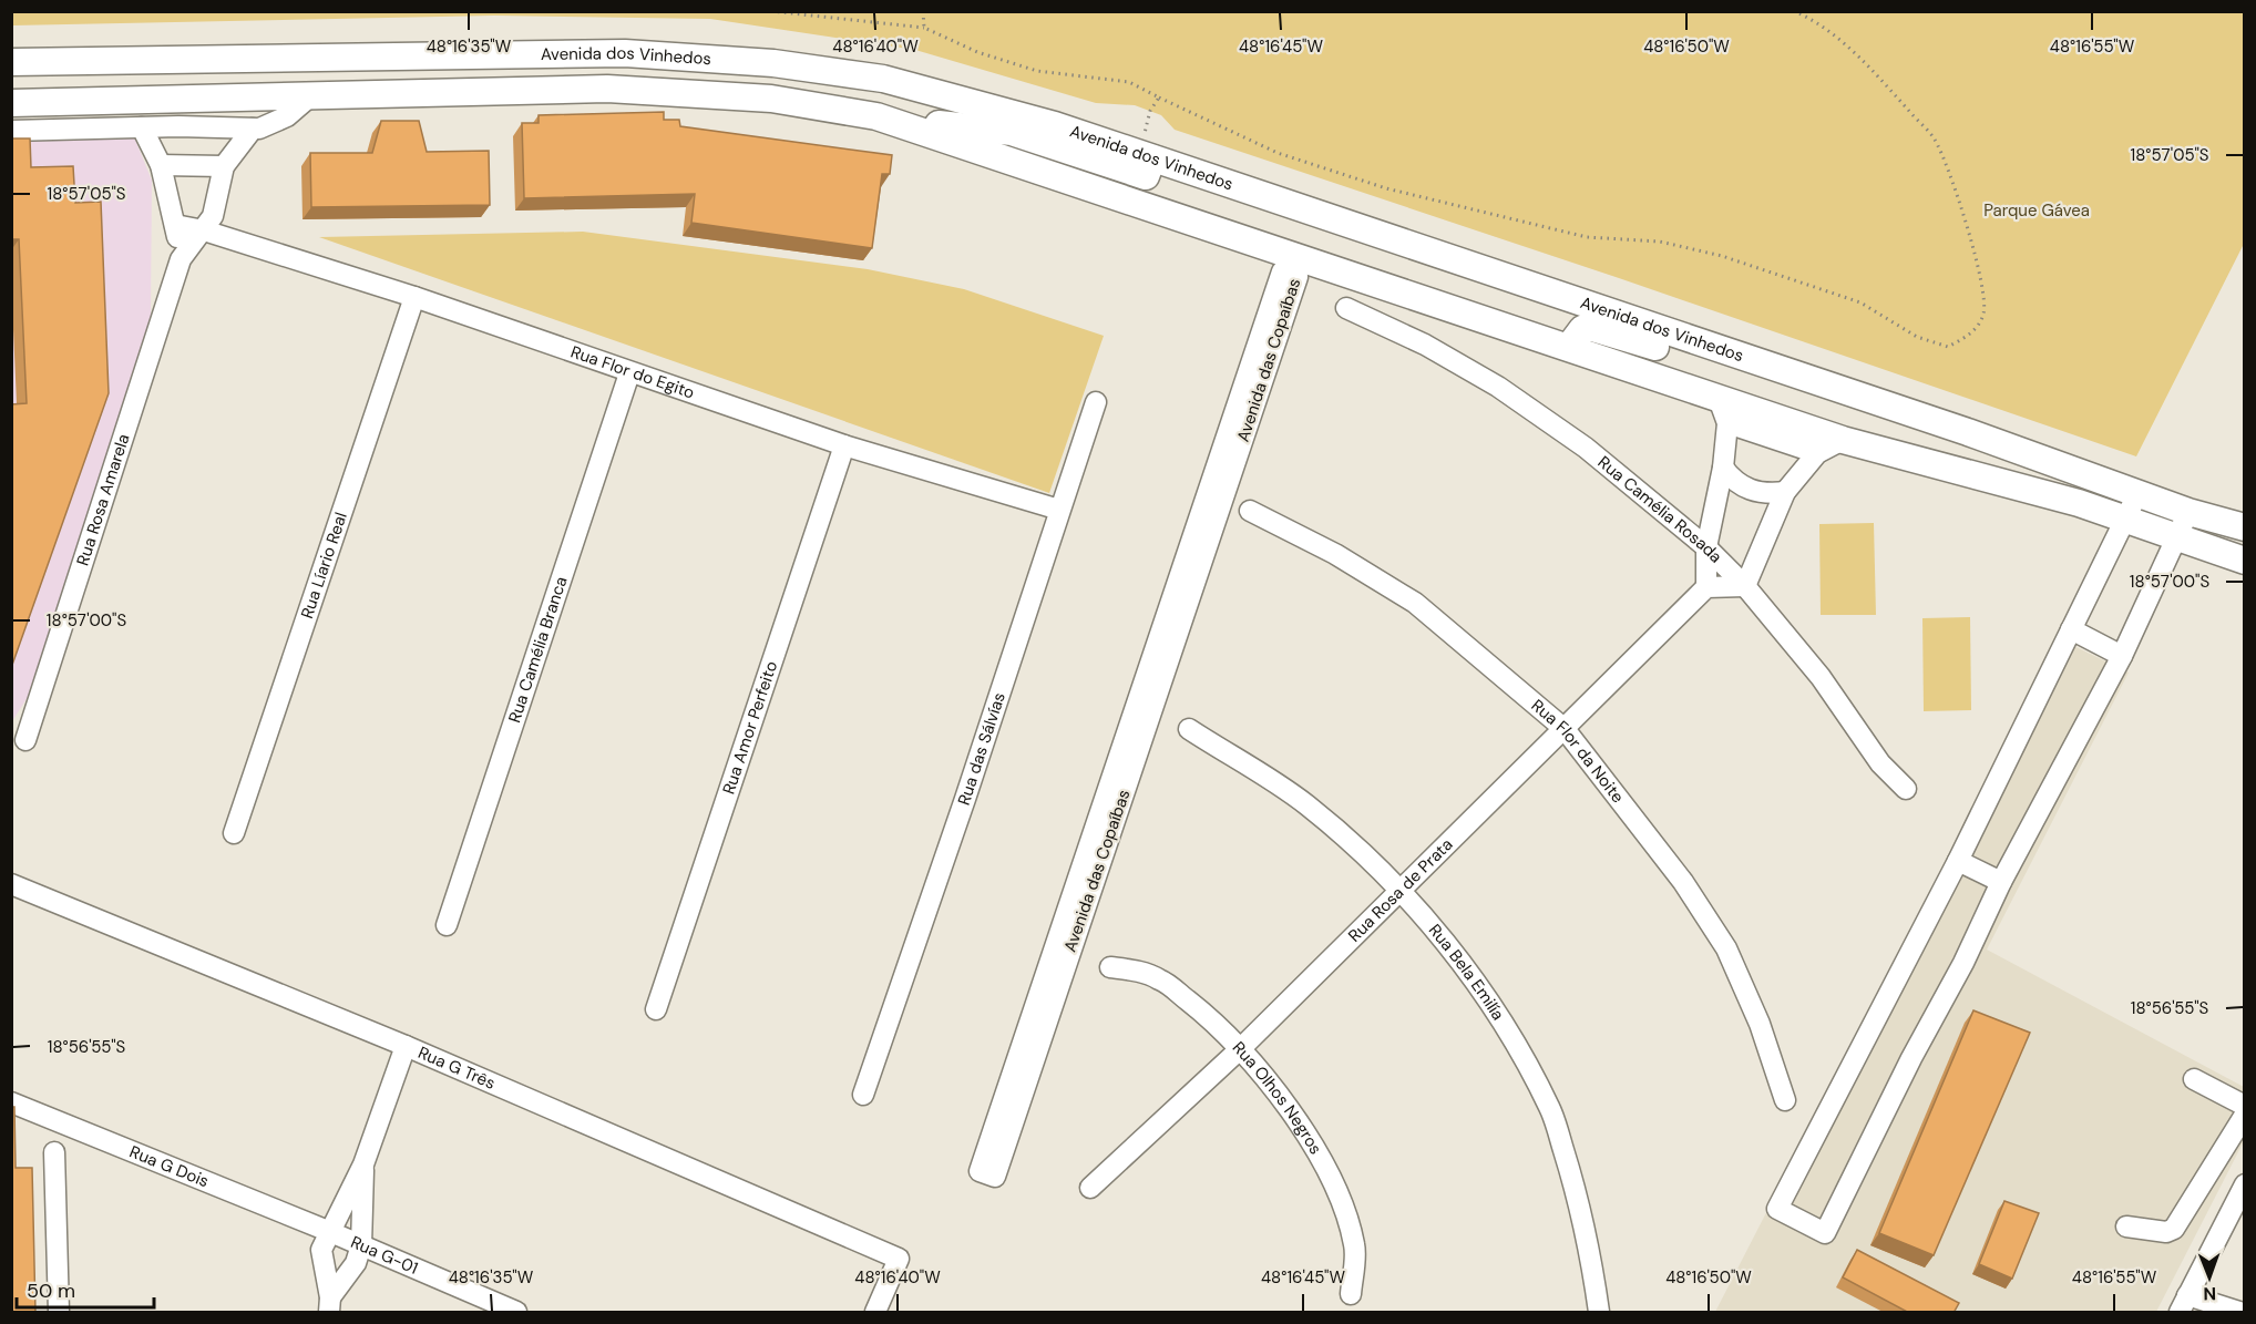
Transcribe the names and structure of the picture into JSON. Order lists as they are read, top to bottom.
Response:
{
  "streets": {
    "main road": ["Avenida dos Vinhedos"],
    "street": [
      "Avenida das Copaíbas",
      "Rua Flor do Egito",
      "Rua Rosa Amarela",
      "Rua Camélia Rosada",
      "Rua Líario Real",
      "Rua Camélia Branca",
      "Rua Amor Perfeito",
      "Rua das Sálvías",
      "Rua Flor da Noite",
      "Rua Rosa de Prata",
      "Rua Bela Emilía",
      "Rua G Três",
      "Rua Olhos Negros",
      "Rua G Dois",
      "Rua G-01"
    ]
  },
  "crossings": [
    ["Avenida dos Vinhedos", "Avenida das Copaíbas"],
    ["Rua Flor do Egito", "Rua Rosa Amarela"],
    ["Rua Flor do Egito", "Rua Líario Real"],
    ["Rua Flor do Egito", "Rua Camélia Branca"],
    ["Rua Flor do Egito", "Rua Amor Perfeito"],
    ["Rua Flor do Egito", "Rua das Sálvías"],
    ["Rua Flor da Noite", "Rua Rosa de Prata"],
    ["Rua Rosa de Prata", "Rua Bela Emilía"],
    ["Rua Rosa de Prata", "Rua Olhos Negros"],
    ["Rua G Dois", "Rua G-01"]
  ],
  "parks": ["Parque Gávea"],
  "scale_bar": "50 m",
  "north": "bottom",
  "coordinates": [
    "48°16'35\"W",
    "48°16'40\"W",
    "48°16'45\"W",
    "48°16'50\"W",
    "48°16'55\"W",
    "18°57'05\"S",
    "18°57'00\"S",
    "18°56'55\"S"
  ]
}
